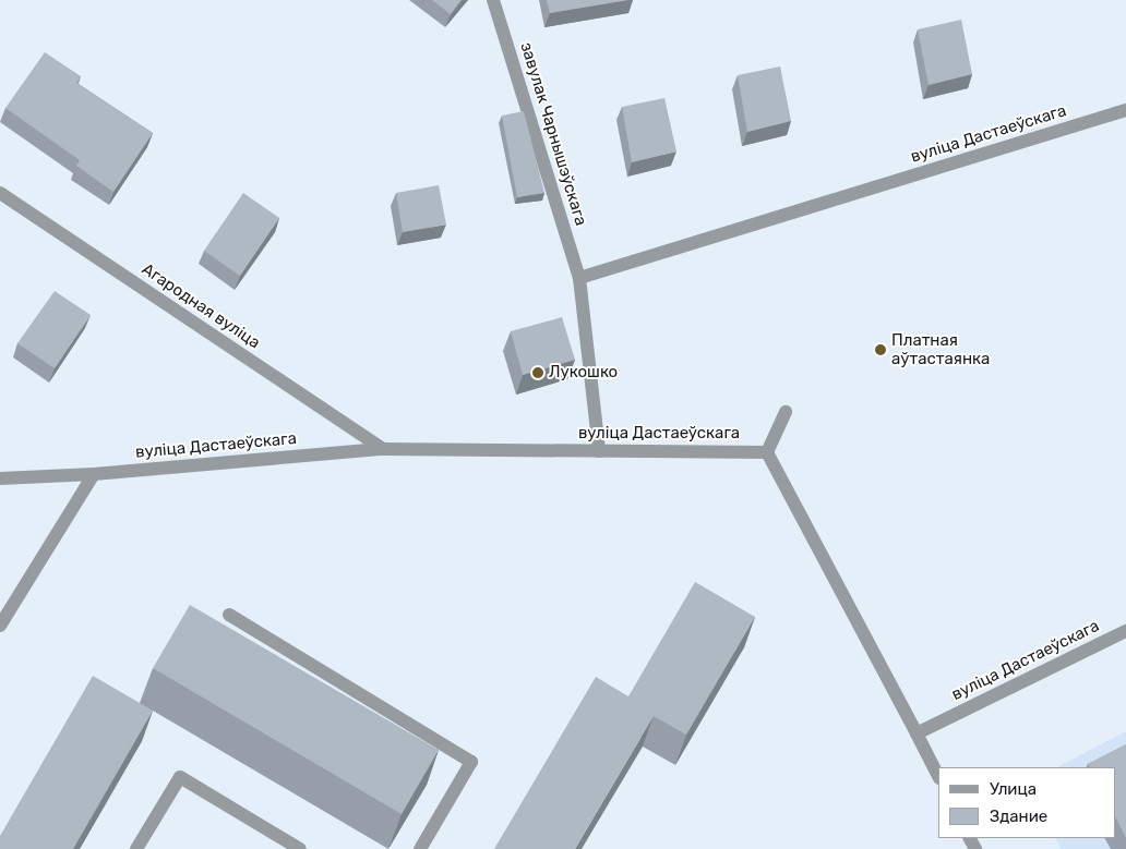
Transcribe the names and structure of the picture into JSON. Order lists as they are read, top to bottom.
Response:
{
  "streets": {
    "street": ["завулак Чарнышэўскага", "вуліца Дастаеўскага", "Агародная вуліца"]
  },
  "crossings": [
    ["завулак Чарнышэўскага", "вуліца Дастаеўскага"],
    ["вуліца Дастаеўскага", "Агародная вуліца"]
  ],
  "places": ["Платная аўтастаянка", "Лукошко"],
  "legend": ["Улица", "Здание"]
}
